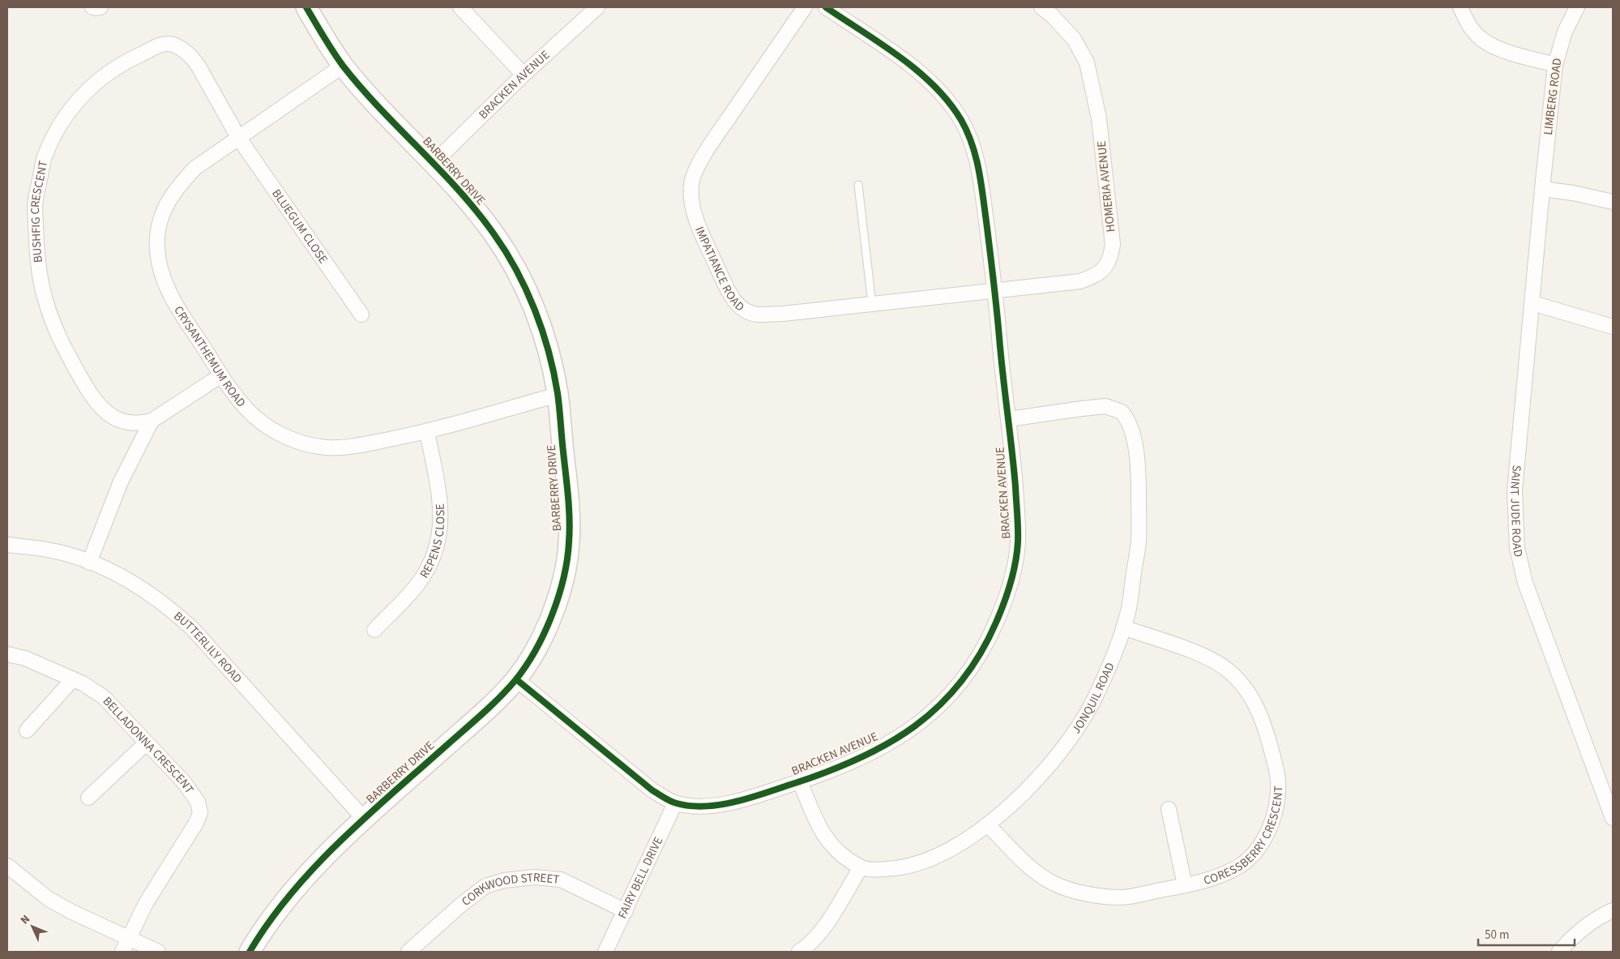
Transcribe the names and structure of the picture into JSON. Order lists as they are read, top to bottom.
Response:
{
  "streets": {
    "street": [
      "BRACKEN AVENUE",
      "LIMBERG ROAD",
      "BARBERRY DRIVE",
      "HOMERIA AVENUE",
      "BUSHFIG CRESCENT",
      "BLUEGUM CLOSE",
      "IMPATIANCE ROAD",
      "CRYSANTHEMUM ROAD",
      "SAINT JUDE ROAD",
      "REPENS CLOSE",
      "BUTTERLILY ROAD",
      "JONQUIL ROAD",
      "BELLADONNA CRESCENT",
      "CORESSBERRY CRESCENT",
      "FAIRY BELL DRIVE",
      "CORKWOOD STREET"
    ]
  },
  "crossings": [
    ["BRACKEN AVENUE", "BARBERRY DRIVE"],
    ["BRACKEN AVENUE", "HOMERIA AVENUE"],
    ["BRACKEN AVENUE", "IMPATIANCE ROAD"],
    ["BRACKEN AVENUE", "JONQUIL ROAD"],
    ["BRACKEN AVENUE", "FAIRY BELL DRIVE"],
    ["LIMBERG ROAD", "SAINT JUDE ROAD"],
    ["BARBERRY DRIVE", "CRYSANTHEMUM ROAD"],
    ["BARBERRY DRIVE", "BUTTERLILY ROAD"],
    ["HOMERIA AVENUE", "IMPATIANCE ROAD"],
    ["BUSHFIG CRESCENT", "BLUEGUM CLOSE"],
    ["BUSHFIG CRESCENT", "CRYSANTHEMUM ROAD"],
    ["BLUEGUM CLOSE", "CRYSANTHEMUM ROAD"],
    ["CRYSANTHEMUM ROAD", "REPENS CLOSE"],
    ["JONQUIL ROAD", "CORESSBERRY CRESCENT"],
    ["FAIRY BELL DRIVE", "CORKWOOD STREET"]
  ],
  "scale_bar": "50 m",
  "north": "top left"
}
